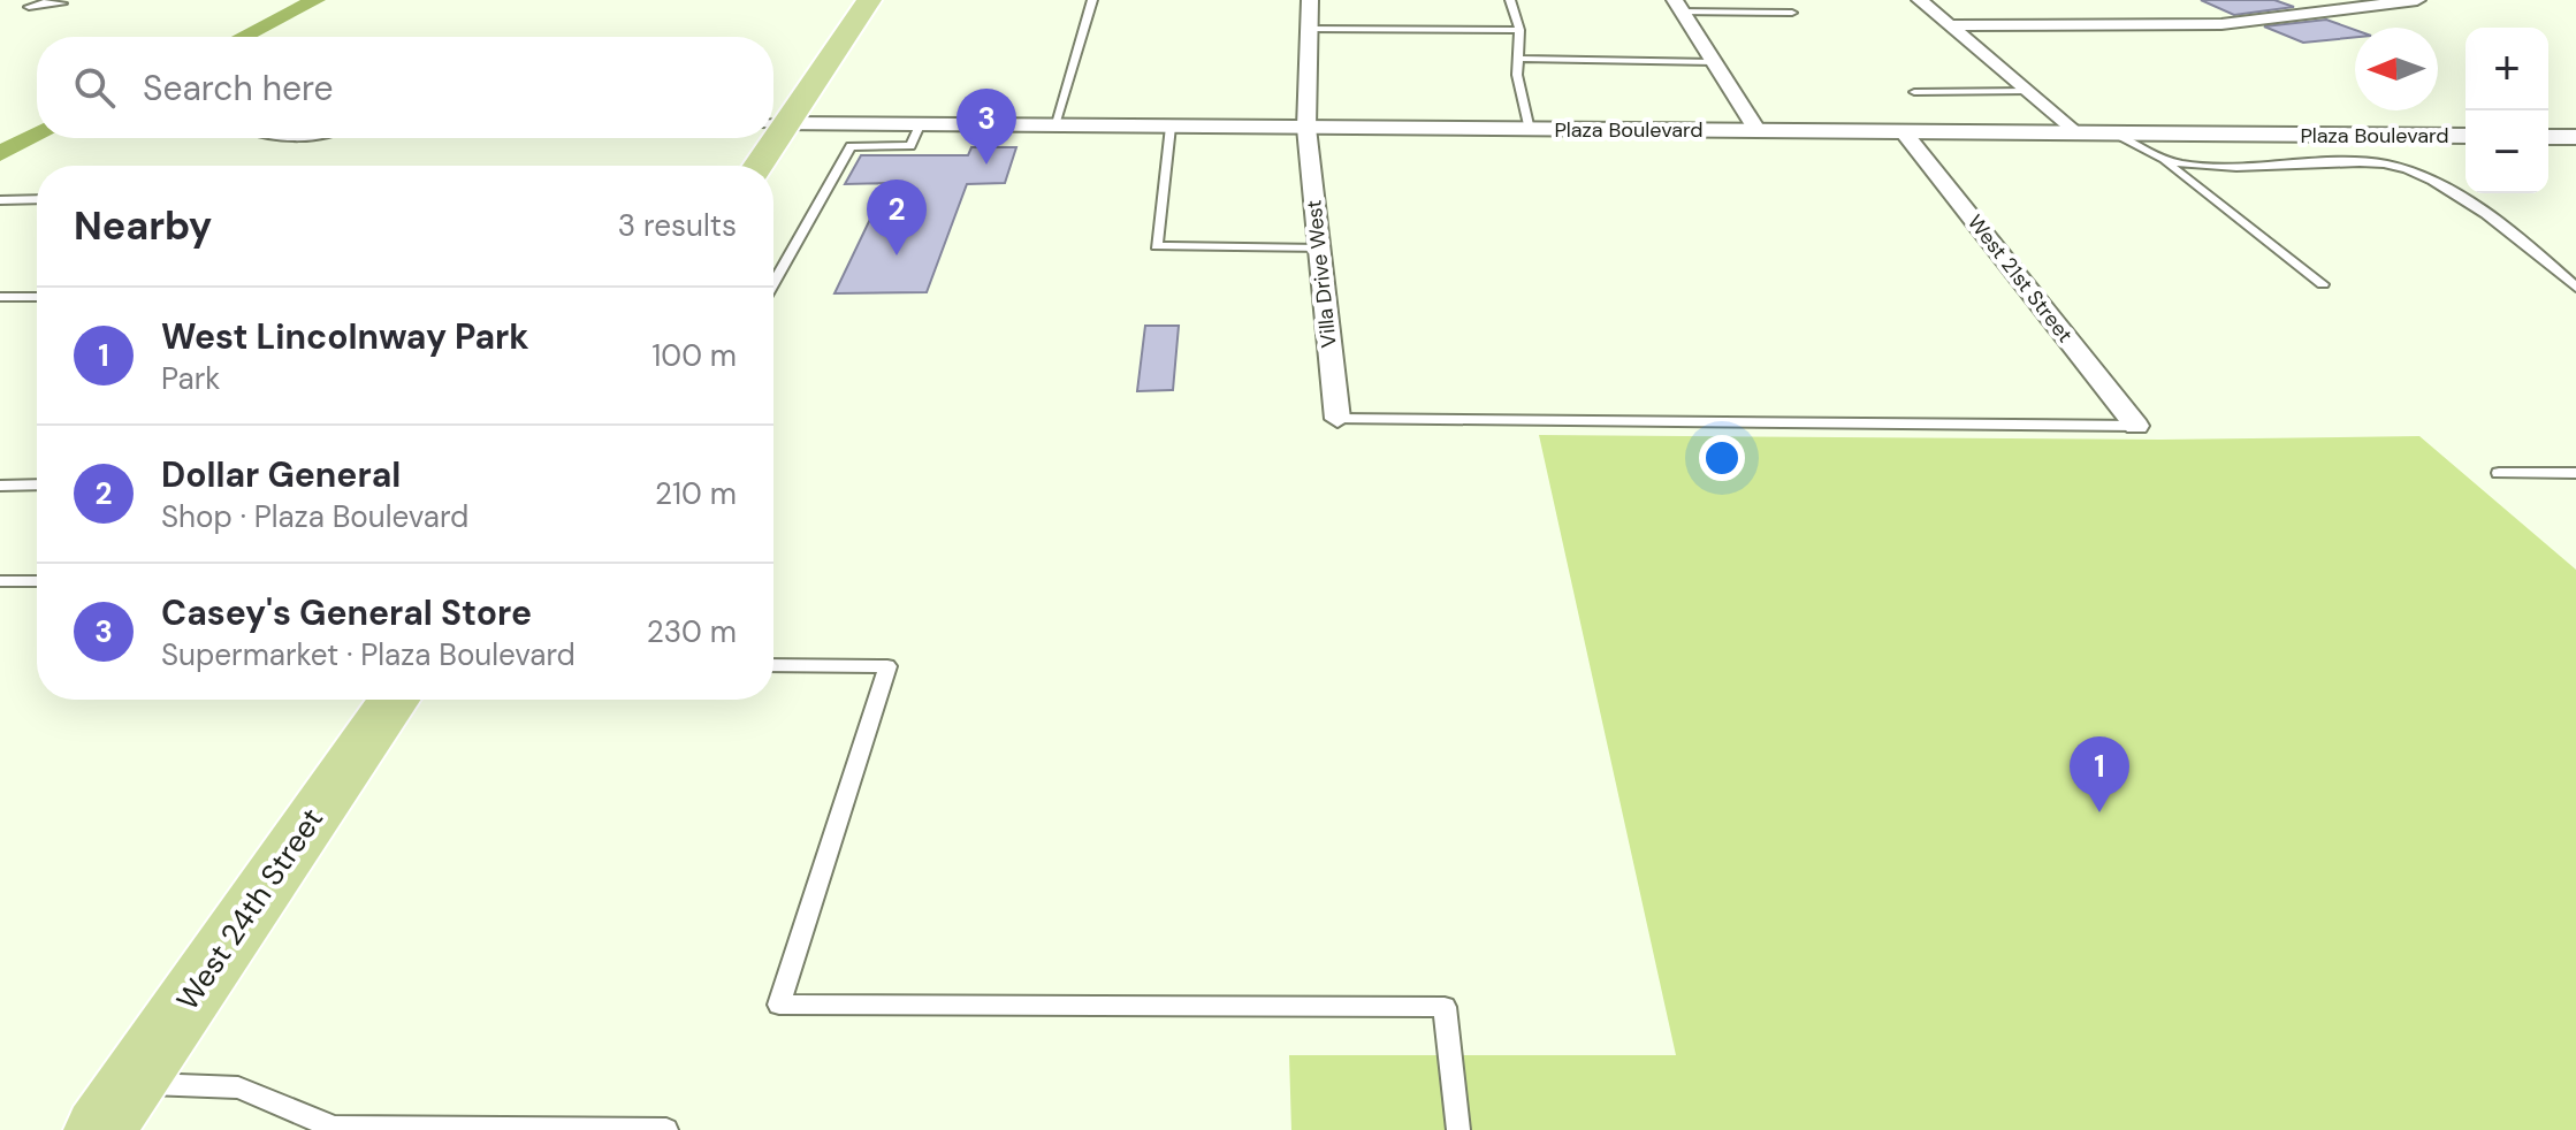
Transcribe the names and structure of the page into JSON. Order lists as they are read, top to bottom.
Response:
{
  "streets": {
    "main road": ["West 24th Street"],
    "street": ["Plaza Boulevard", "Villa Drive West", "West 21st Street"]
  },
  "crossings": [
    ["Plaza Boulevard", "Villa Drive West"],
    ["Plaza Boulevard", "West 21st Street"]
  ],
  "north": "left",
  "page": {
    "map_buttons": ["+", "−"],
    "search": "Search here",
    "pins": ["3", "2", "1"],
    "heading": ["Nearby", "3 results"],
    "list": [
      {
        "mark": "1",
        "name": "West Lincolnway Park",
        "note": "Park",
        "value": "100 m"
      },
      {
        "mark": "2",
        "name": "Dollar General",
        "note": "Shop · Plaza Boulevard",
        "value": "210 m"
      },
      {
        "mark": "3",
        "name": "Casey's General Store",
        "note": "Supermarket · Plaza Boulevard",
        "value": "230 m"
      }
    ]
  }
}
